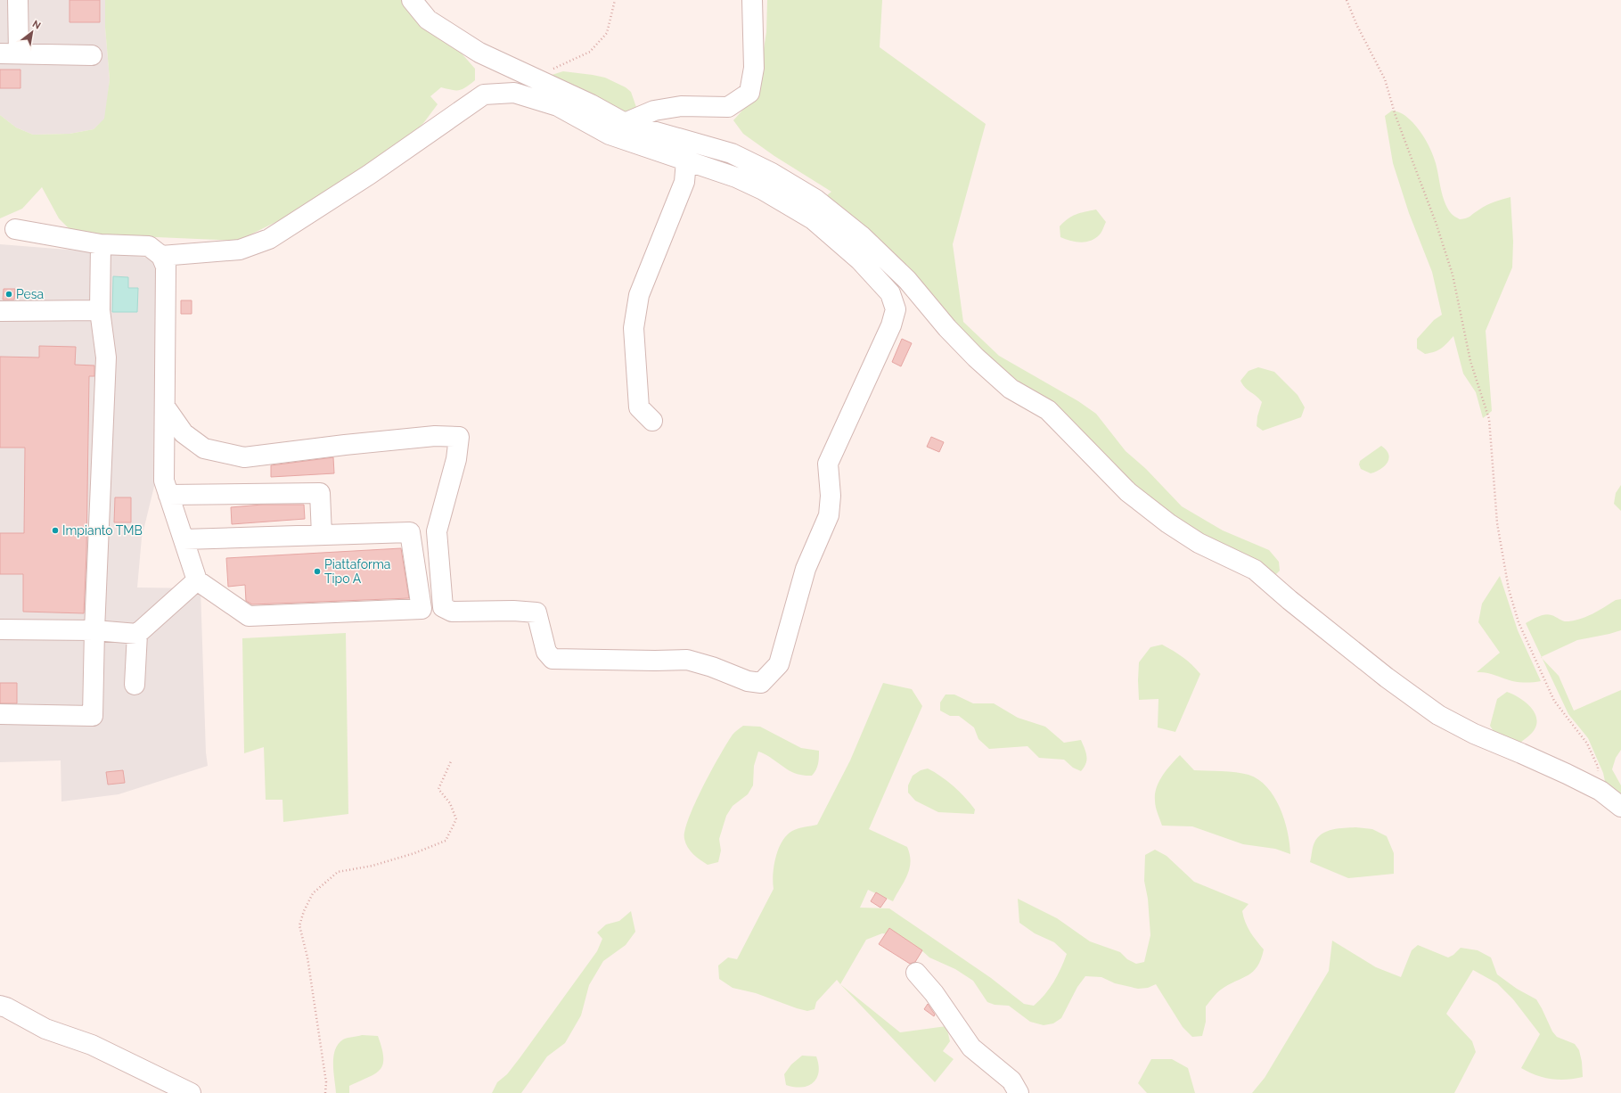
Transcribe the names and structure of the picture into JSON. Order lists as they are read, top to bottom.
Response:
{
  "places": ["Pesa", "Impianto TMB", "Piattaforma Tipo A"],
  "north": "top right"
}
